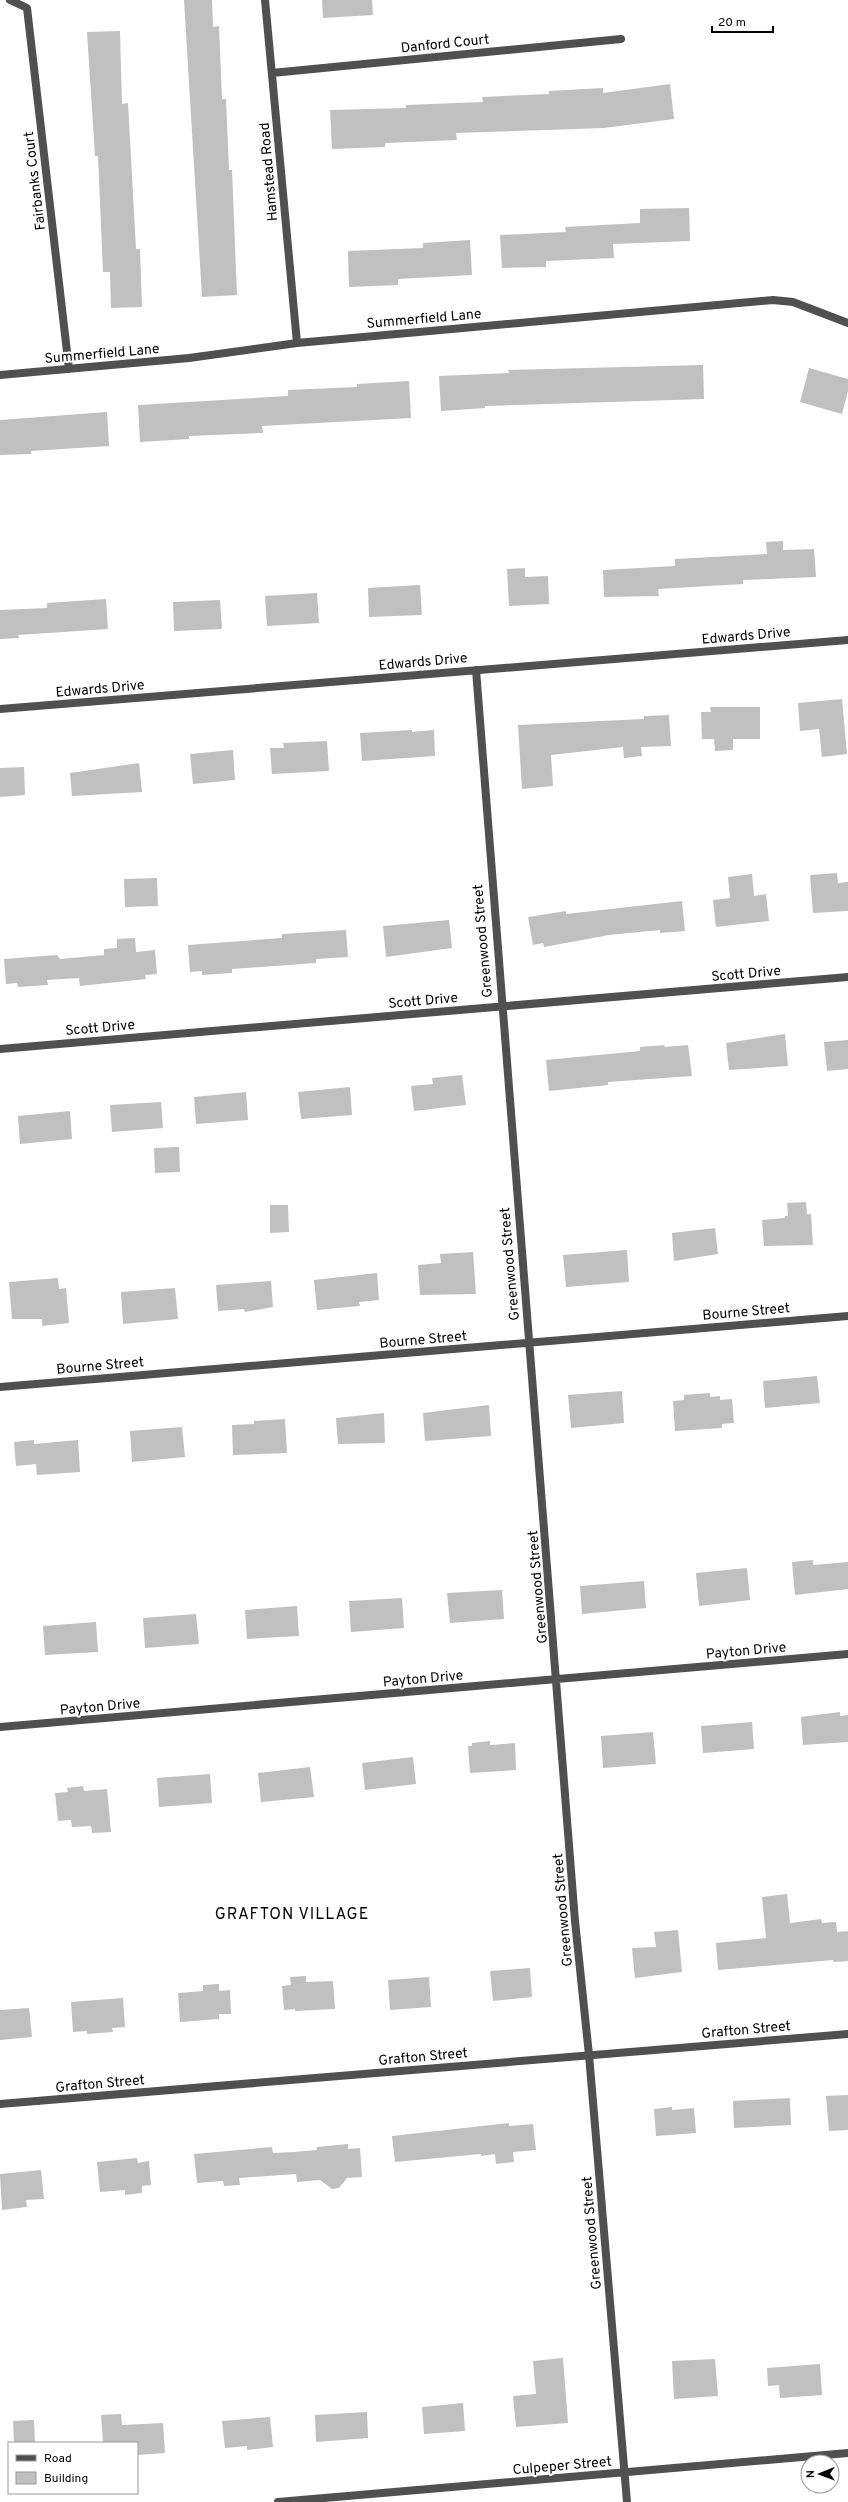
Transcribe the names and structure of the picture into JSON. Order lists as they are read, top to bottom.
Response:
{
  "streets": {
    "street": [
      "Danford Court",
      "Hamstead Road",
      "Fairbanks Court",
      "Summerfield Lane",
      "Edwards Drive",
      "Greenwood Street",
      "Scott Drive",
      "Bourne Street",
      "Payton Drive",
      "Grafton Street",
      "Culpeper Street"
    ]
  },
  "crossings": [
    ["Danford Court", "Hamstead Road"],
    ["Hamstead Road", "Summerfield Lane"],
    ["Fairbanks Court", "Summerfield Lane"],
    ["Edwards Drive", "Greenwood Street"],
    ["Greenwood Street", "Scott Drive"],
    ["Greenwood Street", "Bourne Street"],
    ["Greenwood Street", "Payton Drive"],
    ["Greenwood Street", "Grafton Street"],
    ["Greenwood Street", "Culpeper Street"]
  ],
  "districts": ["GRAFTON VILLAGE"],
  "legend": ["Road", "Building"],
  "scale_bar": "20 m",
  "north": "left"
}
